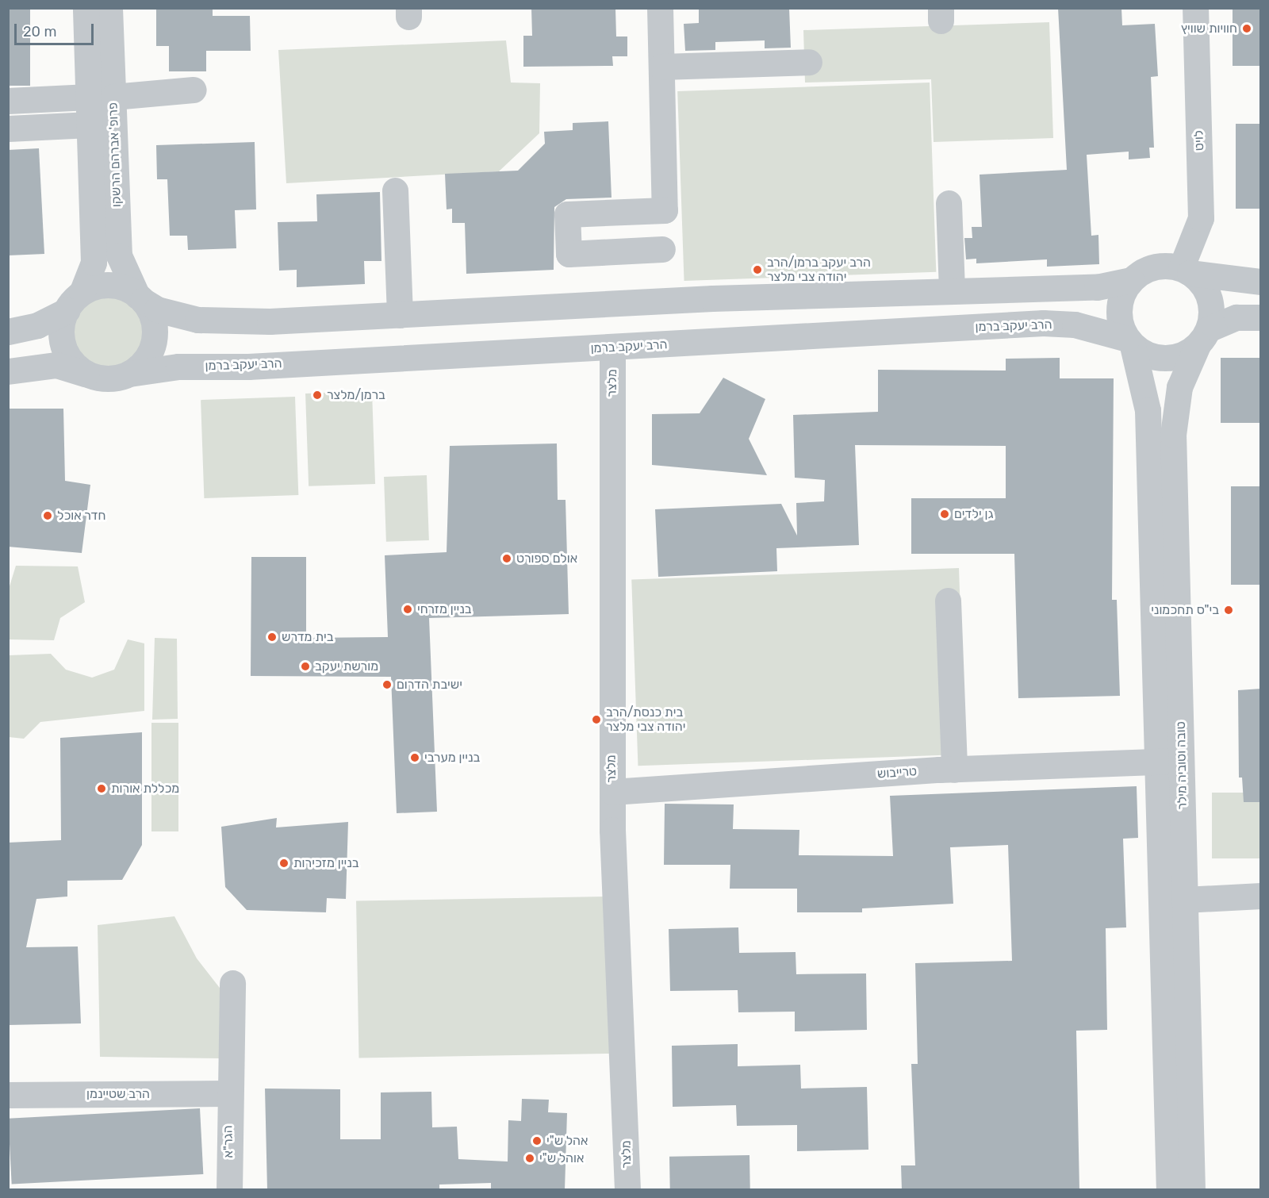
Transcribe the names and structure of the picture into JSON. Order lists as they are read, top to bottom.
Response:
{
  "streets": {
    "street": [
      "לויט",
      "פרופ' אברהם הרשקו",
      "הרב יעקב ברמן",
      "מלצר",
      "טובה וטוביה מילר",
      "טרייבוש",
      "הרב שטיינמן",
      "הגר\"א"
    ]
  },
  "crossings": [
    ["לויט", "הרב יעקב ברמן"],
    ["לויט", "טובה וטוביה מילר"],
    ["פרופ' אברהם הרשקו", "הרב יעקב ברמן"],
    ["הרב יעקב ברמן", "מלצר"],
    ["הרב יעקב ברמן", "טובה וטוביה מילר"],
    ["מלצר", "טרייבוש"],
    ["טובה וטוביה מילר", "טרייבוש"],
    ["הרב שטיינמן", "הגר\"א"]
  ],
  "places": [
    "חוויות שוויץ",
    "הרב יעקב ברמן/הרב יהודה צבי מלצר",
    "ברמן/מלצר",
    "גן ילדים",
    "חדר אוכל",
    "אולם ספורט",
    "בניין מזרחי",
    "בי\"ס תחכמוני",
    "בית מדרש",
    "מורשת יעקב",
    "ישיבת הדרום",
    "בית כנסת/הרב יהודה צבי מלצר",
    "בניין מערבי",
    "מכללת אורות",
    "בניין מזכירות",
    "אהל ש\"י",
    "אוהל ש\"י"
  ],
  "scale_bar": "20 m"
}
